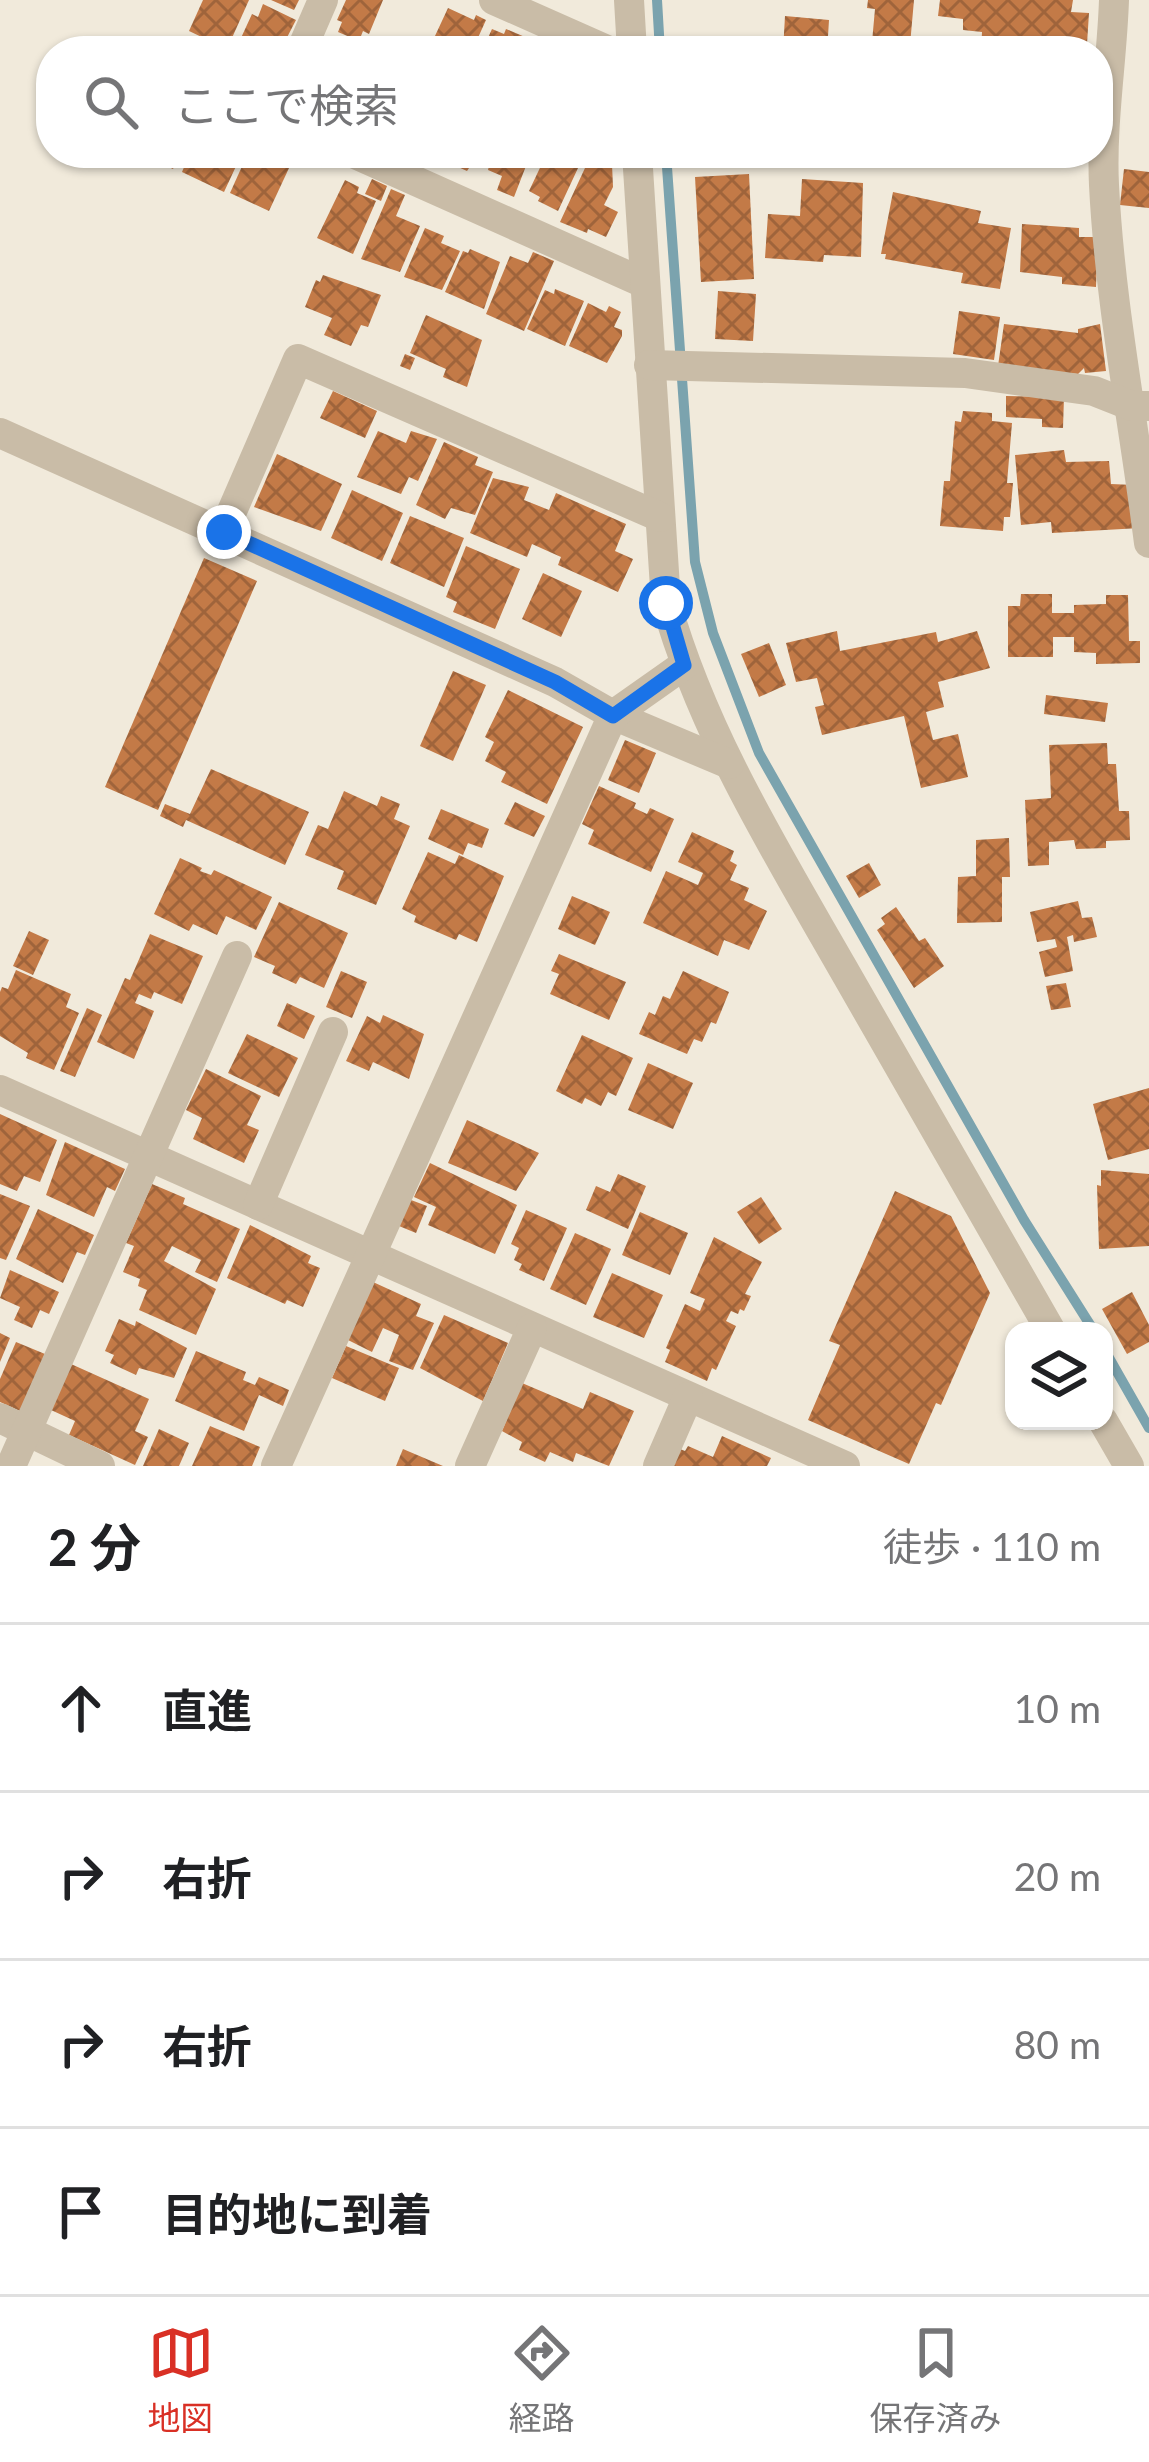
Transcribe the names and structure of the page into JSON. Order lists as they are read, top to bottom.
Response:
{
  "page": {
    "search": "ここで検索",
    "heading": ["2 分", "徒歩 · 110 m"],
    "list": [
      ["直進", "10 m"],
      ["右折", "20 m"],
      ["右折", "80 m"],
      "目的地に到着"
    ],
    "nav": ["地図", "経路", "保存済み"]
  }
}
